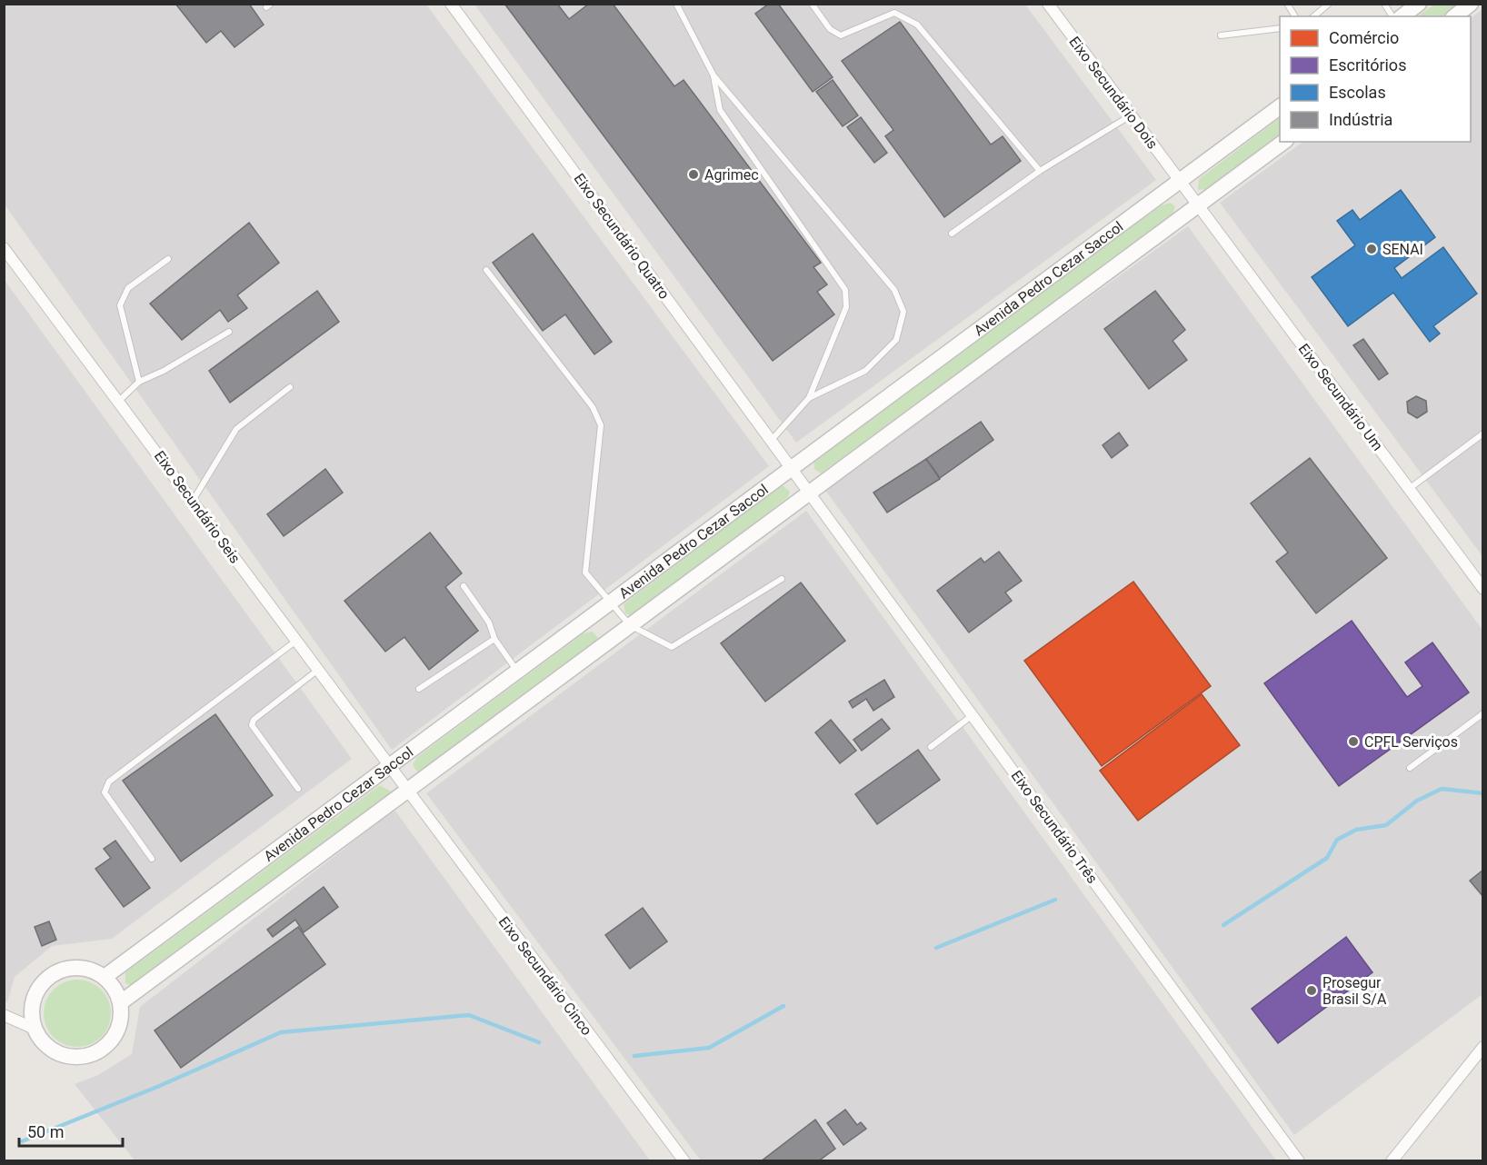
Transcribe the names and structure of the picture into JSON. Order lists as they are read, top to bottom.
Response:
{
  "streets": {
    "street": [
      "Eixo Secundário Dois",
      "Eixo Secundário Quatro",
      "Avenida Pedro Cezar Saccol",
      "Eixo Secundário Um",
      "Eixo Secundário Seis",
      "Eixo Secundário Três",
      "Eixo Secundário Cinco"
    ]
  },
  "crossings": [
    ["Eixo Secundário Dois", "Avenida Pedro Cezar Saccol"],
    ["Eixo Secundário Dois", "Eixo Secundário Um"],
    ["Eixo Secundário Quatro", "Avenida Pedro Cezar Saccol"],
    ["Eixo Secundário Quatro", "Eixo Secundário Três"],
    ["Avenida Pedro Cezar Saccol", "Eixo Secundário Um"],
    ["Avenida Pedro Cezar Saccol", "Eixo Secundário Seis"],
    ["Avenida Pedro Cezar Saccol", "Eixo Secundário Três"],
    ["Avenida Pedro Cezar Saccol", "Eixo Secundário Cinco"],
    ["Eixo Secundário Seis", "Eixo Secundário Cinco"]
  ],
  "places": [
    "Agrimec",
    "SENAI",
    "CPFL Serviços",
    "Prosegur Brasil S/A"
  ],
  "legend": [
    "Comércio",
    "Escritórios",
    "Escolas",
    "Indústria"
  ],
  "scale_bar": "50 m"
}
